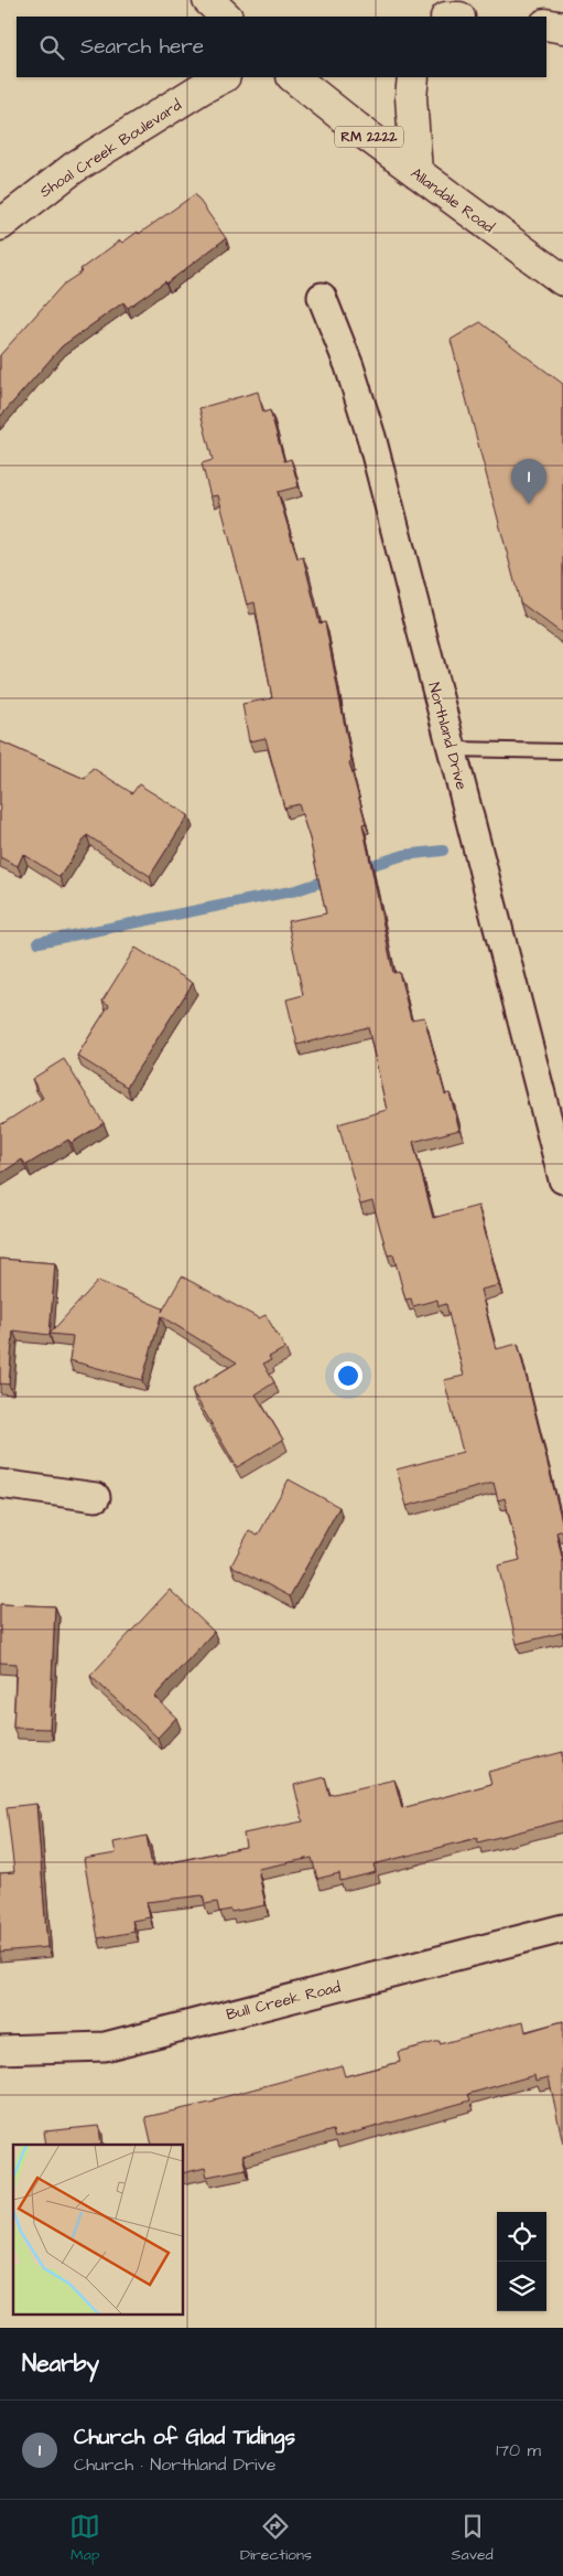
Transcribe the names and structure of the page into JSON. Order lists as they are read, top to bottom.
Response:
{
  "streets": {
    "main road": ["RM 2222", "Shoal Creek Boulevard", "Allandale Road"],
    "street": ["Northland Drive", "Bull Creek Road"]
  },
  "page": {
    "search": "Search here",
    "pins": "1",
    "heading": "Nearby",
    "list": [
      {
        "mark": "1",
        "name": "Church of Glad Tidings",
        "note": "Church · Northland Drive",
        "value": "170 m"
      }
    ],
    "nav": ["Map", "Directions", "Saved"]
  }
}
